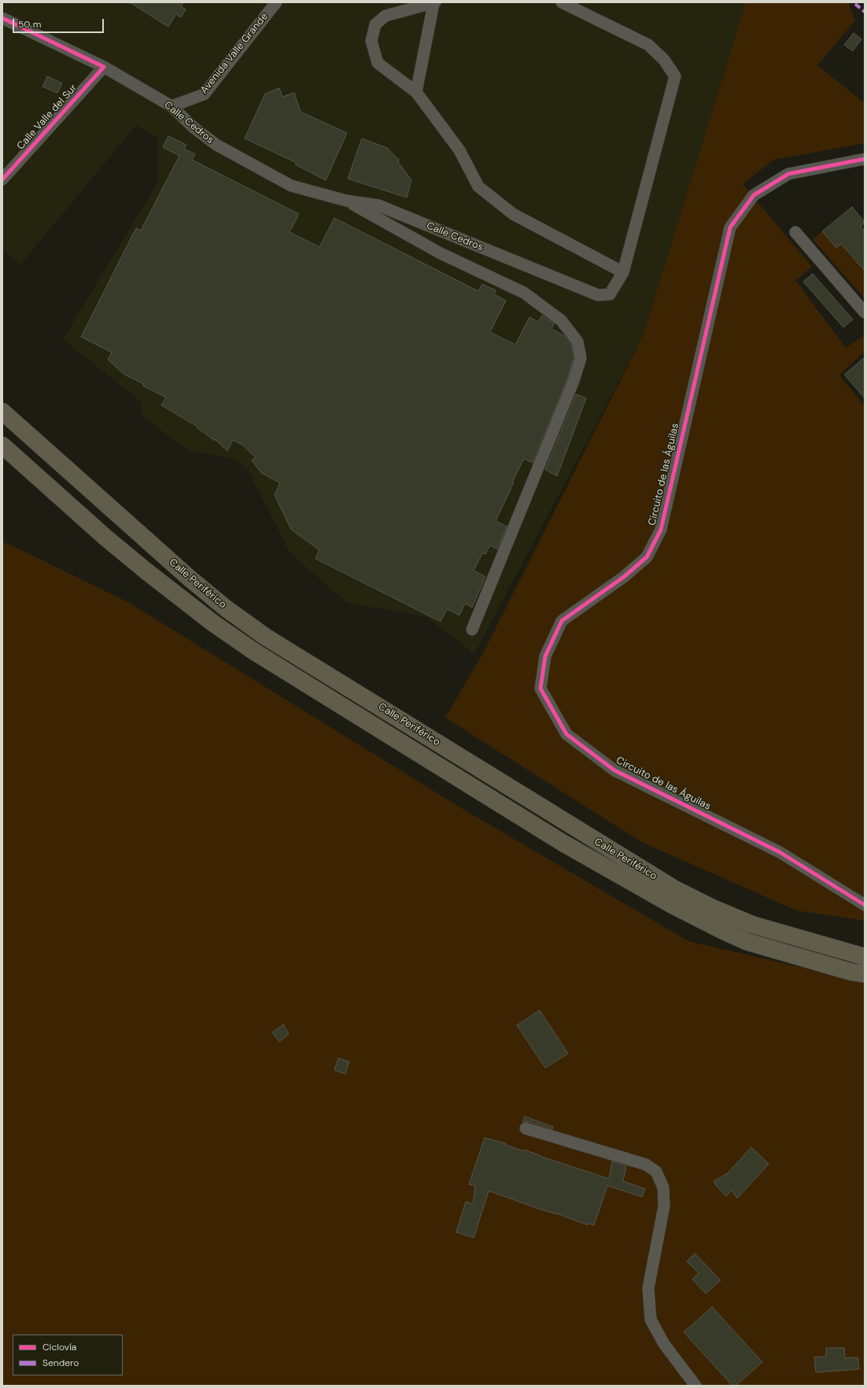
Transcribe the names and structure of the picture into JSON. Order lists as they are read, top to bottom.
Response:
{
  "streets": {
    "highway": ["Calle Periférico"],
    "street": [
      "Avenida Valle Grande",
      "Calle Valle del Sur",
      "Calle Cedros",
      "Circuito de las Águilas"
    ]
  },
  "crossings": [
    ["Avenida Valle Grande", "Calle Cedros"],
    ["Calle Valle del Sur", "Calle Cedros"]
  ],
  "legend": ["Ciclovía", "Sendero"],
  "scale_bar": "50 m"
}
